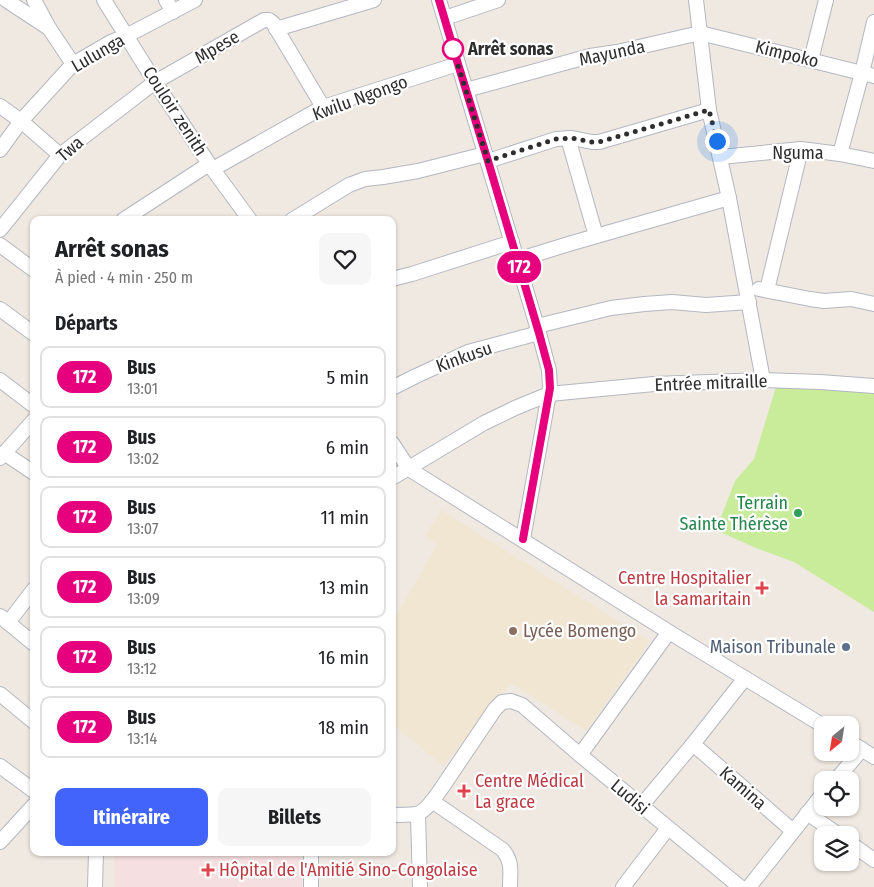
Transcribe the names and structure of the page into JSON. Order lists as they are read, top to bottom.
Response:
{
  "streets": {
    "street": [
      "Mpese",
      "Lulunga",
      "Mayunda",
      "Kimpoko",
      "Kwilu Ngongo",
      "Couloir zenith",
      "Twa",
      "Nguma",
      "Kinkusu",
      "Entrée mitraille",
      "Kamina",
      "Ludisi"
    ]
  },
  "crossings": [
    ["Mpese", "Couloir zenith"],
    ["Mpese", "Twa"],
    ["Lulunga", "Couloir zenith"],
    ["Mayunda", "Kimpoko"],
    ["Kwilu Ngongo", "Couloir zenith"],
    ["Couloir zenith", "Twa"]
  ],
  "places": {
    "other": [
      "Arrêt sonas",
      "Terrain Sainte Thérèse",
      "Lycée Bomengo",
      "Maison Tribunale"
    ],
    "health": ["Centre Hospitalier la samaritain", "Centre Médical La grace", "Hôpital de l'Amitié Sino-Congolaise"]
  },
  "lines": ["bus line 172"],
  "north": "bottom left",
  "page": {
    "on_map": "172",
    "heading": [
      ["Arrêt sonas", "À pied · 4 min · 250 m"],
      "Départs"
    ],
    "list": [
      {
        "mark": "172",
        "name": "Bus",
        "note": "13:01",
        "value": "5 min"
      },
      {
        "mark": "172",
        "name": "Bus",
        "note": "13:02",
        "value": "6 min"
      },
      {
        "mark": "172",
        "name": "Bus",
        "note": "13:07",
        "value": "11 min"
      },
      {
        "mark": "172",
        "name": "Bus",
        "note": "13:09",
        "value": "13 min"
      },
      {
        "mark": "172",
        "name": "Bus",
        "note": "13:12",
        "value": "16 min"
      },
      {
        "mark": "172",
        "name": "Bus",
        "note": "13:14",
        "value": "18 min"
      }
    ],
    "buttons": ["Itinéraire", "Billets"]
  }
}
